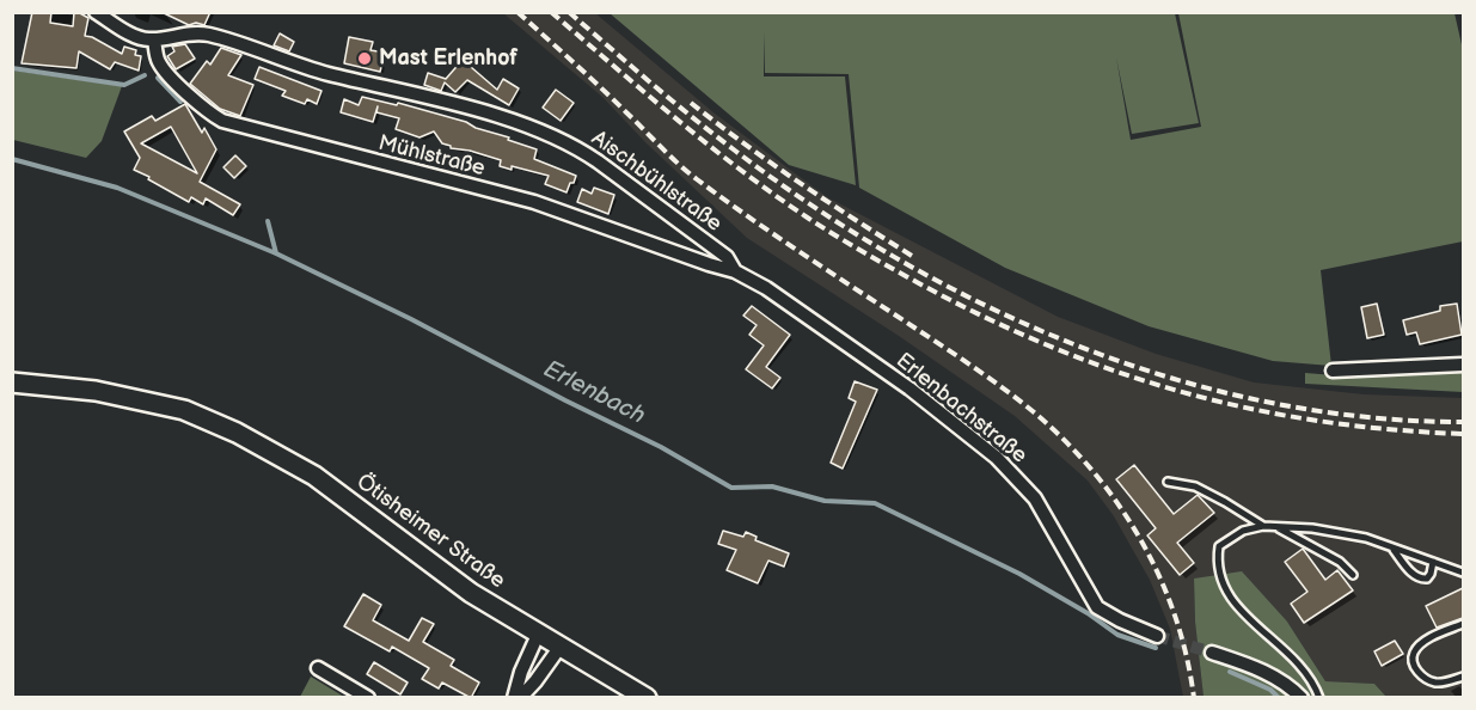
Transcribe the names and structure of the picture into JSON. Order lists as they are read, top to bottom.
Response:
{
  "streets": {
    "main road": ["Ötisheimer Straße"],
    "street": ["Mühlstraße", "Aischbühlstraße", "Erlenbachstraße"]
  },
  "crossings": [
    ["Mühlstraße", "Aischbühlstraße"],
    ["Mühlstraße", "Erlenbachstraße"],
    ["Aischbühlstraße", "Erlenbachstraße"]
  ],
  "water": ["Erlenbach"],
  "places": ["Mast Erlenhof"]
}
